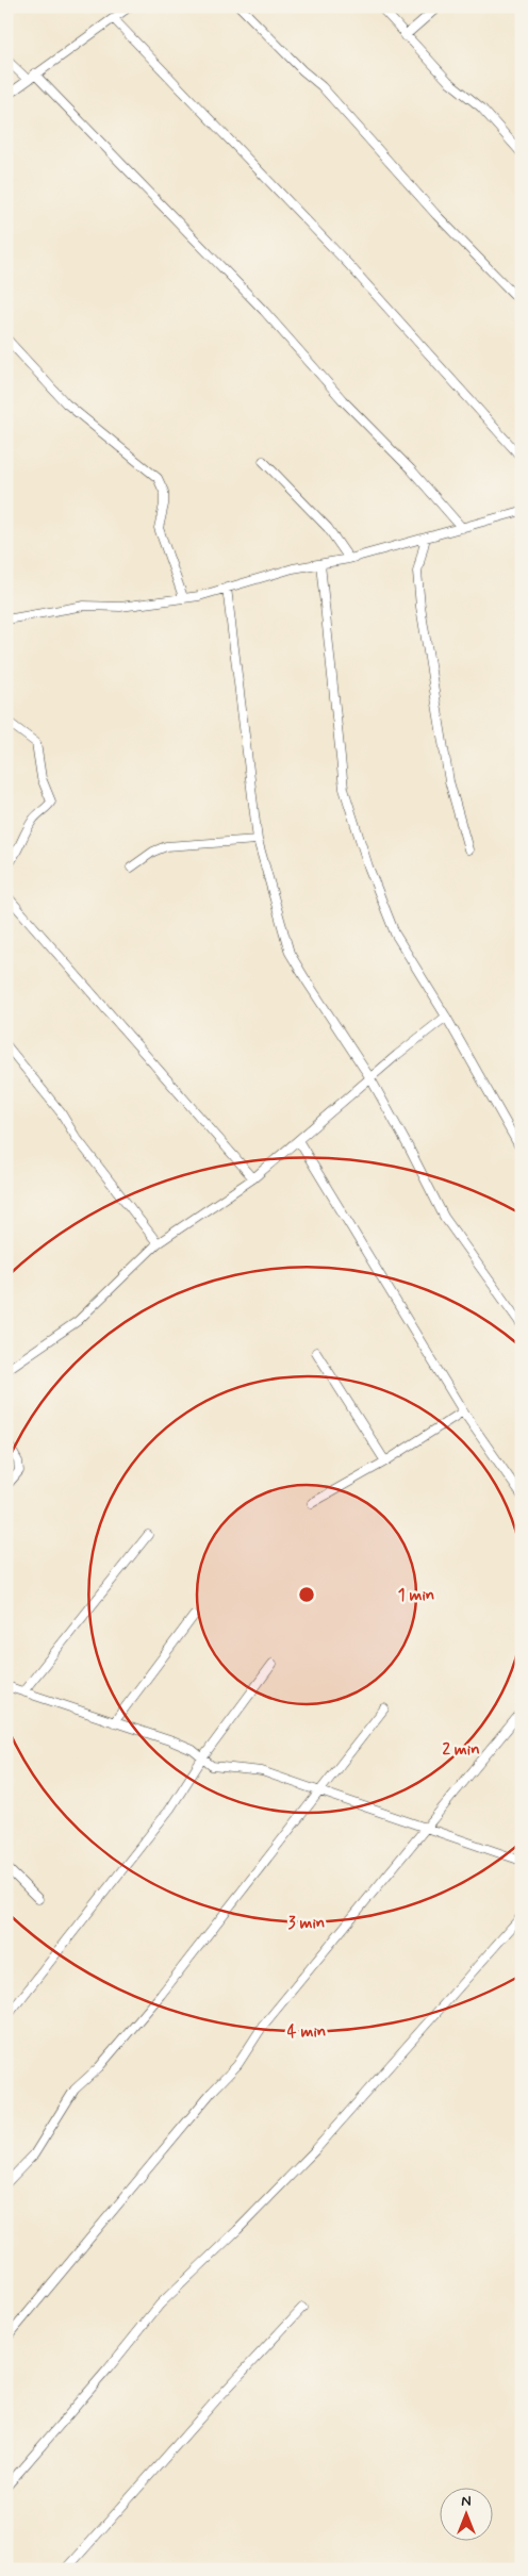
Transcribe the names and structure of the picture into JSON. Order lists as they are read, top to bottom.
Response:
{
  "north": "top",
  "rings": [
    "1 min",
    "2 min",
    "3 min",
    "4 min"
  ]
}
